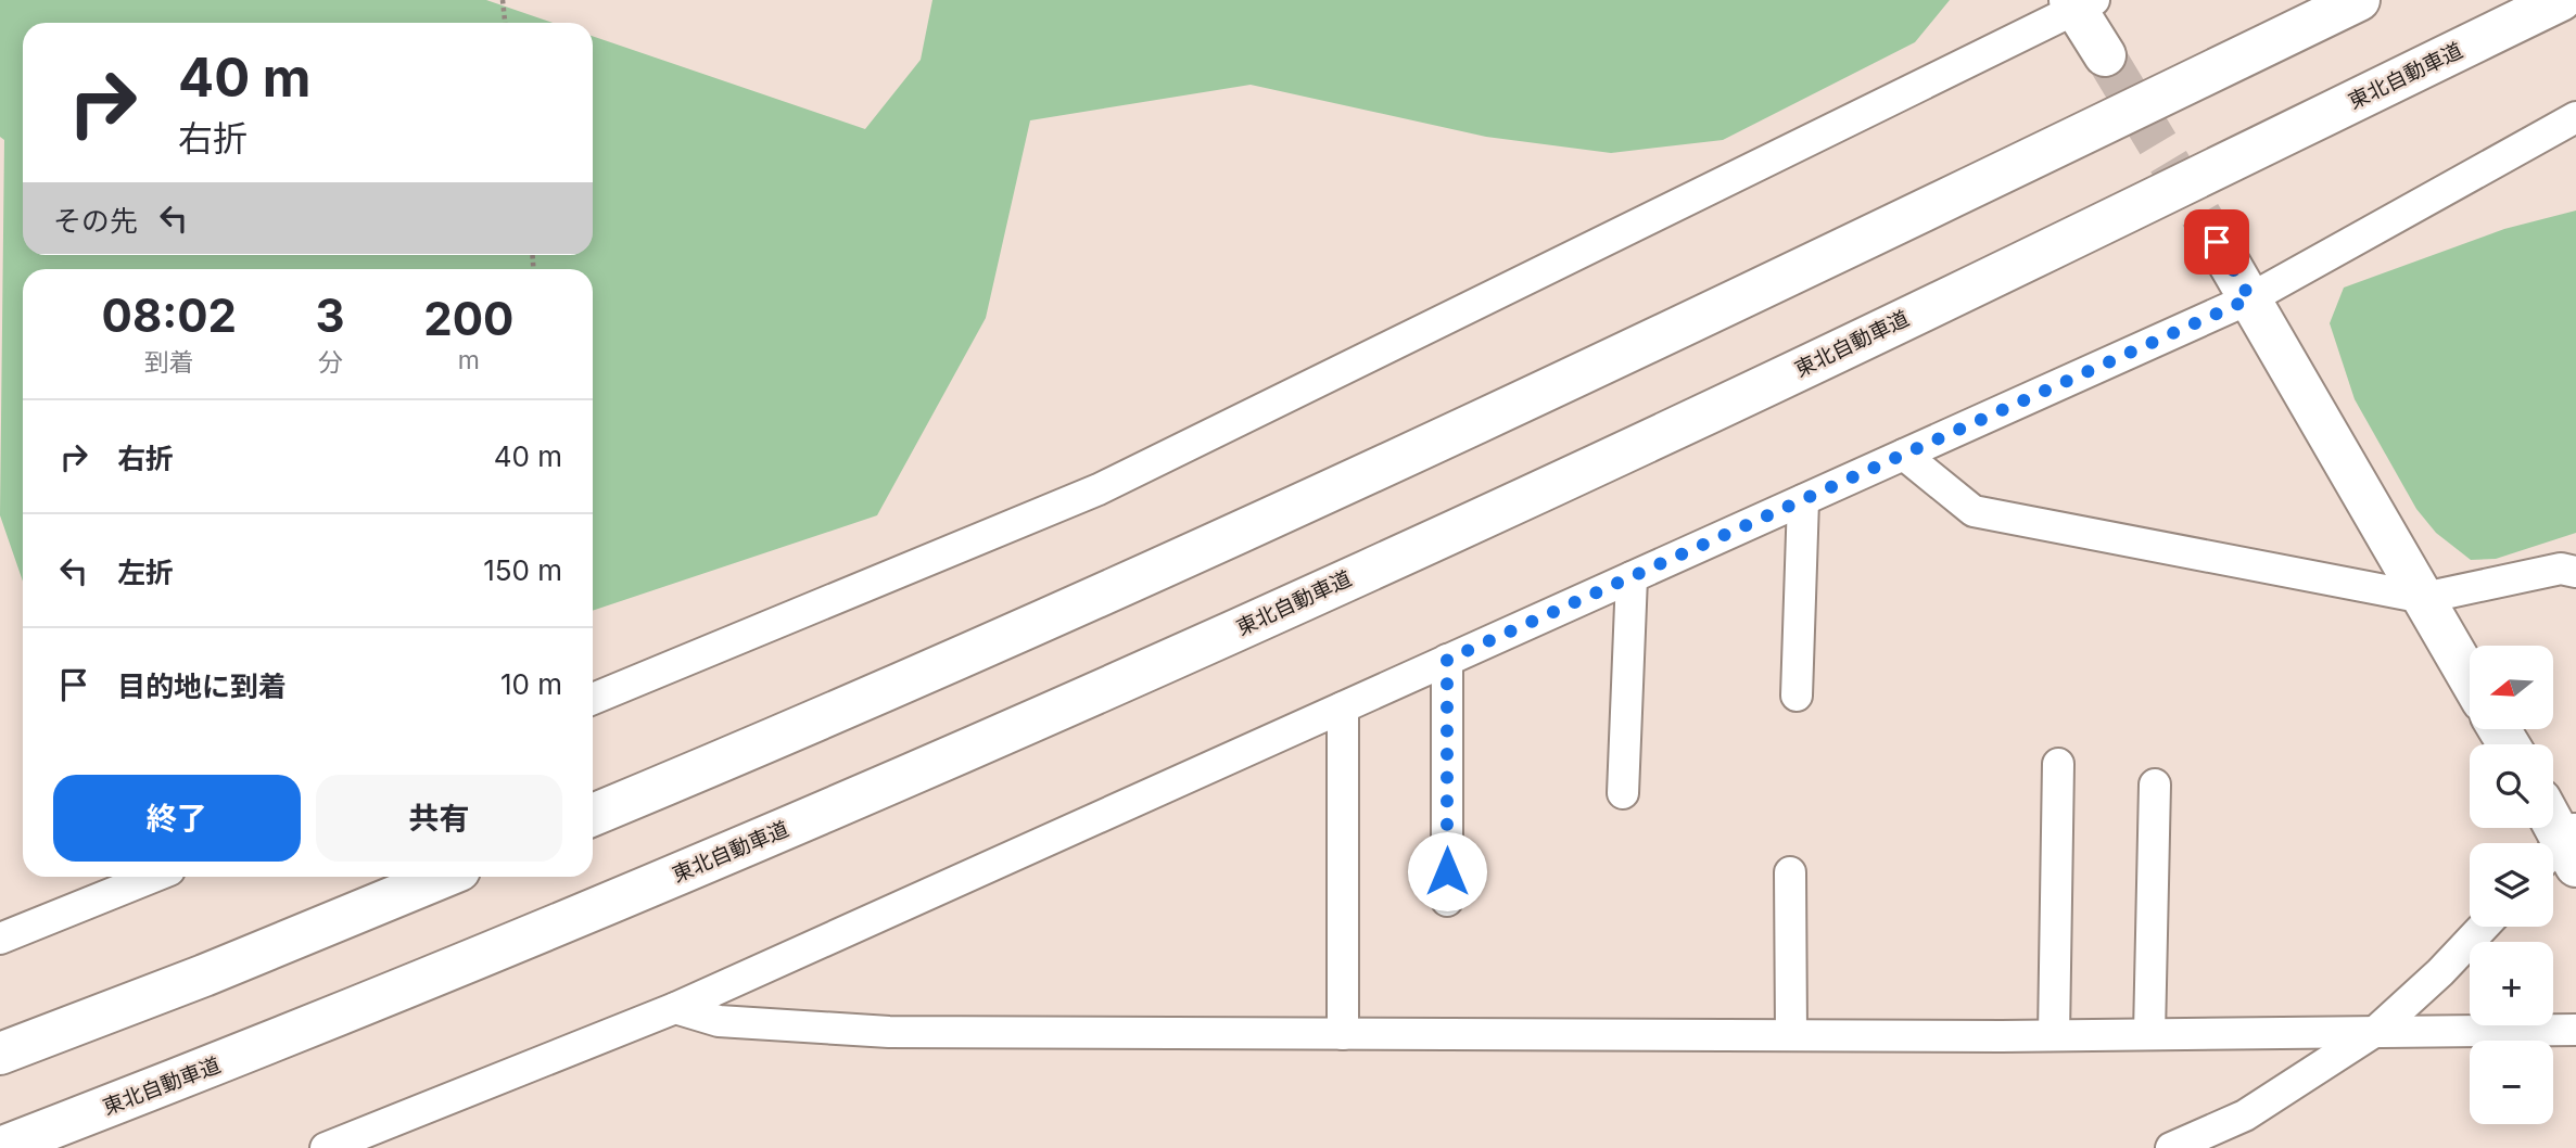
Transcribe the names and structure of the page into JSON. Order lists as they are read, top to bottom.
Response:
{
  "streets": {
    "main road": ["東北自動車道"]
  },
  "north": "left",
  "page": {
    "turn": ["40 m", "右折"],
    "then": "その先",
    "eta": [
      "08:02",
      "到着",
      "3",
      "分",
      "200",
      "m"
    ],
    "list": [
      {
        "name": "右折",
        "value": "40 m"
      },
      {
        "name": "左折",
        "value": "150 m"
      },
      {
        "name": "目的地に到着",
        "value": "10 m"
      }
    ],
    "map_buttons": ["+", "−"],
    "buttons": ["終了", "共有"]
  }
}
